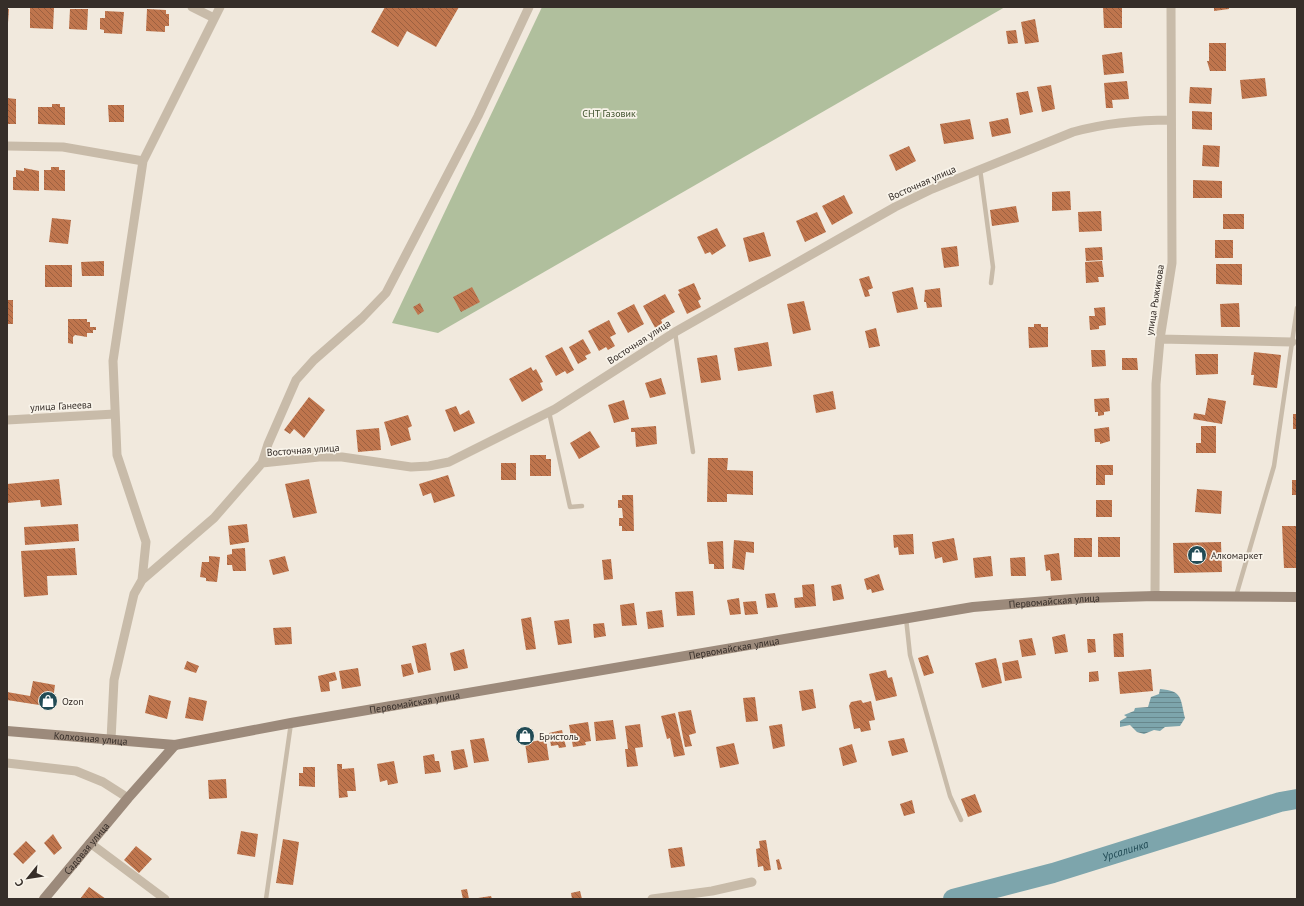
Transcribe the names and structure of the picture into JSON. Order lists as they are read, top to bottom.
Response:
{
  "streets": {
    "main road": ["Первомайская улица", "Колхозная улица", "Садовая улица"],
    "street": ["Восточная улица", "улица Рыжикова", "улица Ганеева"]
  },
  "crossings": [
    ["Восточная улица", "улица Рыжикова"],
    ["улица Рыжикова", "Первомайская улица"],
    ["Первомайская улица", "Колхозная улица"],
    ["Первомайская улица", "Садовая улица"],
    ["Колхозная улица", "Садовая улица"]
  ],
  "water": ["Урсалинка"],
  "parks": ["СНТ Газовик"],
  "places": {
    "shop": ["Алкомаркет", "Ozon", "Бристоль"]
  },
  "north": "bottom left"
}
